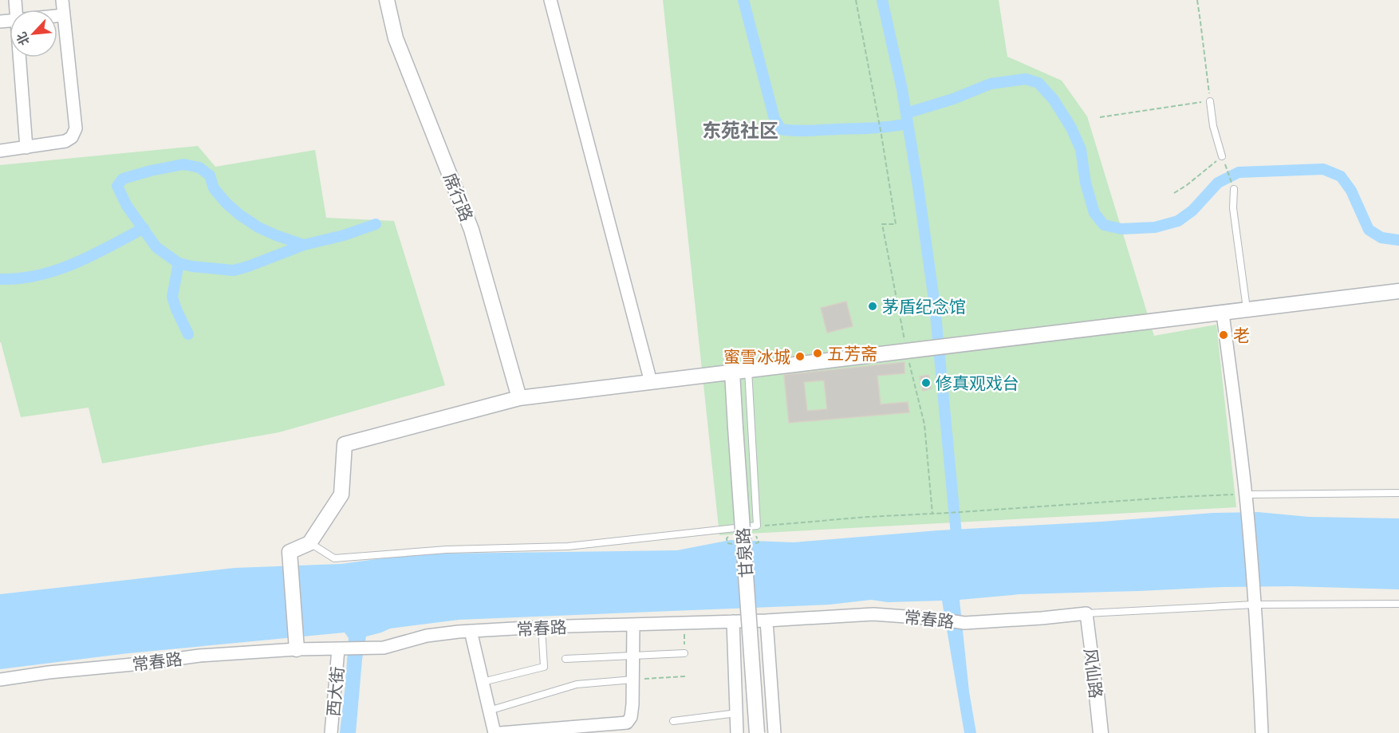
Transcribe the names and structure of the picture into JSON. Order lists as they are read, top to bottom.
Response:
{
  "streets": {
    "street": [
      "席行路",
      "甘泉路",
      "常春路",
      "风仙路",
      "西大街"
    ]
  },
  "crossings": [
    ["常春路", "风仙路"],
    ["常春路", "西大街"]
  ],
  "districts": ["东苑社区"],
  "places": [
    "茅盾纪念馆",
    "老",
    "五芳斋",
    "蜜雪冰城",
    "修真观戏台"
  ],
  "north": "bottom left"
}
